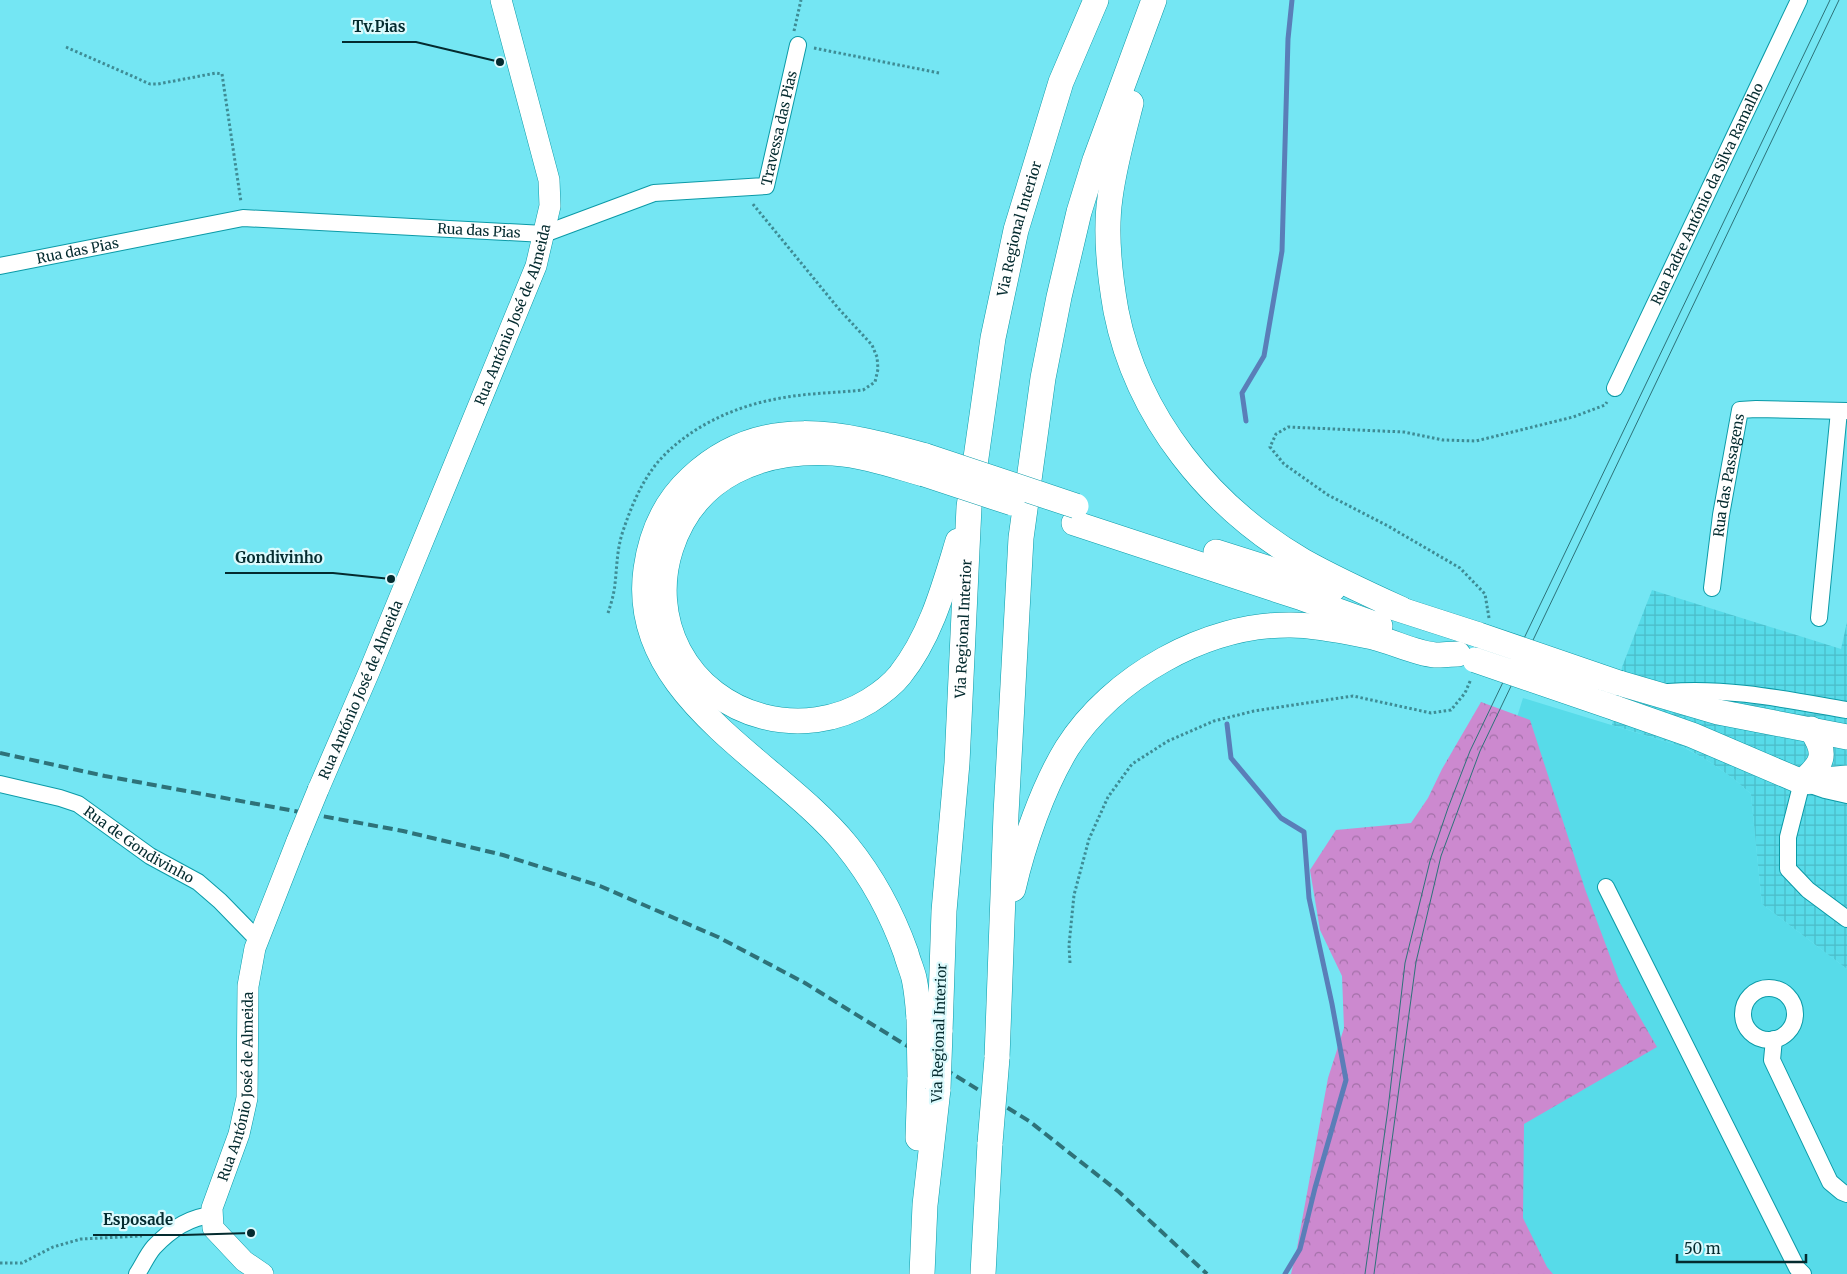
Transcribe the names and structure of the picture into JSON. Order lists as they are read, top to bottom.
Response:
{
  "streets": {
    "highway": ["Via Regional Interior"],
    "main road": ["Rua António José de Almeida"],
    "street": [
      "Travessa das Pias",
      "Rua Padre António da Silva Ramalho",
      "Rua das Pias",
      "Rua das Passagens",
      "Rua de Gondivinho"
    ]
  },
  "crossings": [
    ["Travessa das Pias", "Rua das Pias"],
    ["Rua das Pias", "Rua António José de Almeida"],
    ["Rua António José de Almeida", "Rua de Gondivinho"]
  ],
  "places": ["Tv.Pias", "Gondivinho", "Esposade"],
  "scale_bar": "50 m"
}
